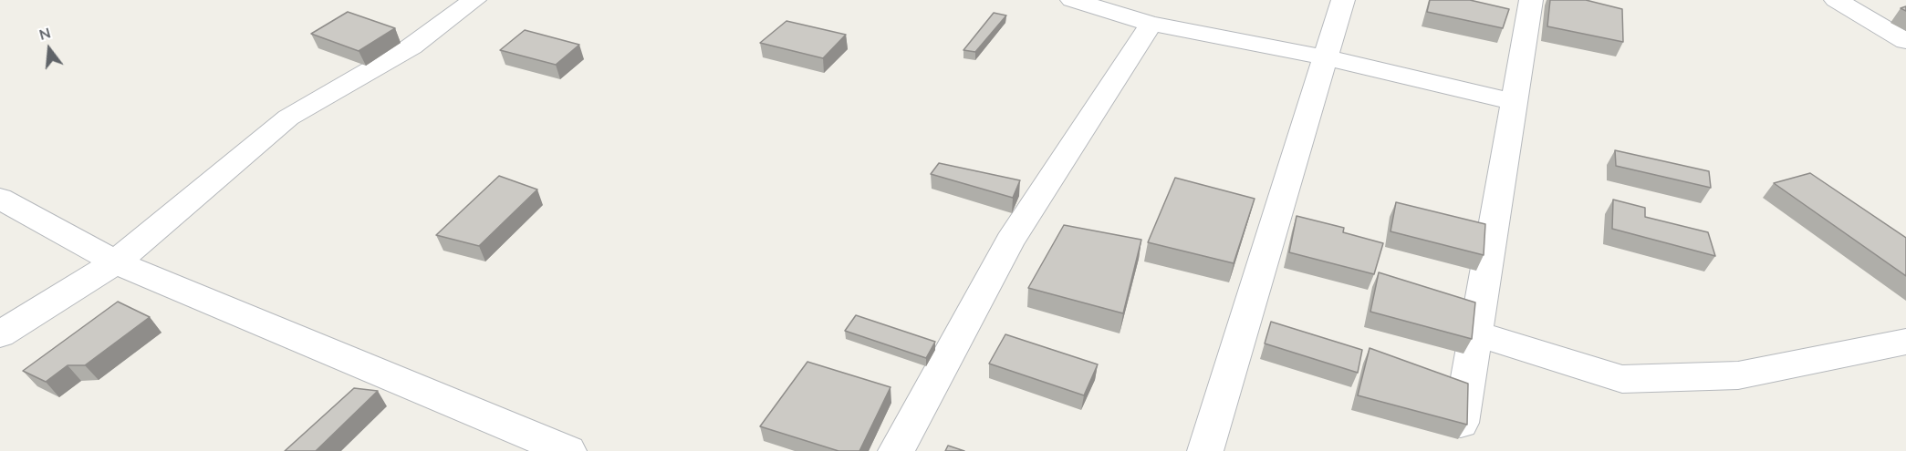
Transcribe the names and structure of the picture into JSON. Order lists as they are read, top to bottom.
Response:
{
  "north": "top"
}
